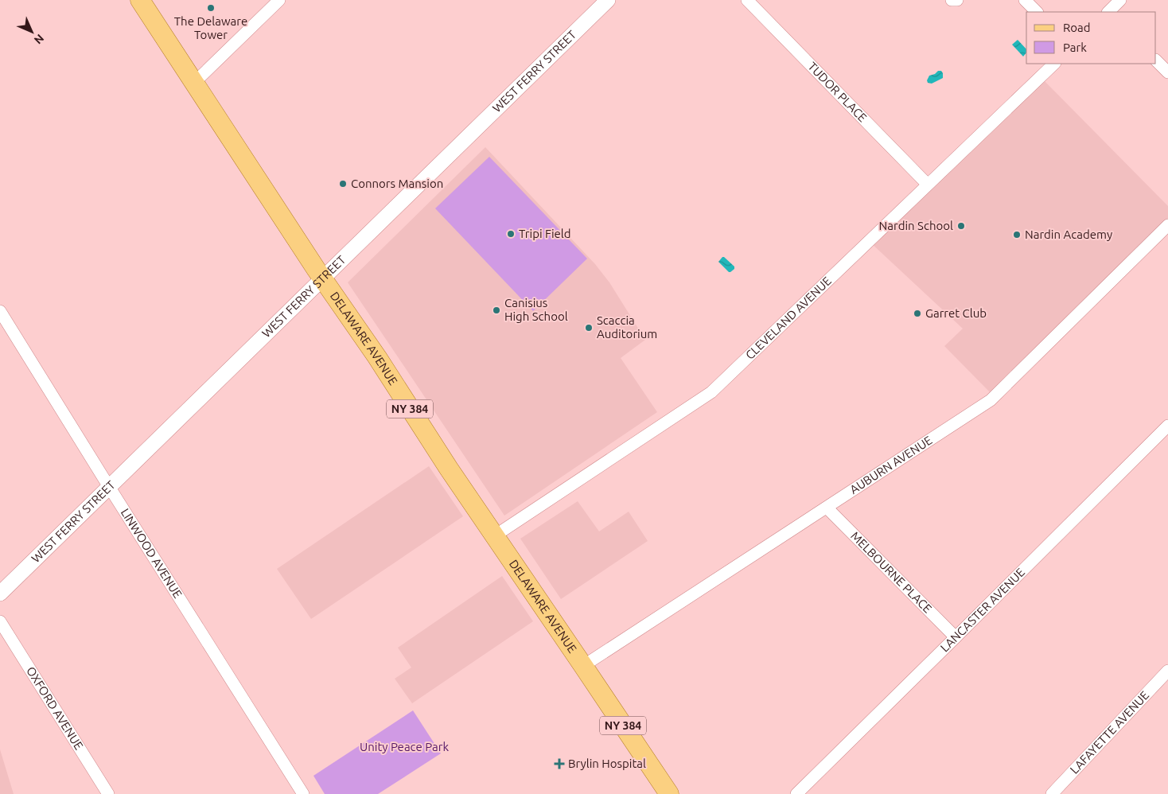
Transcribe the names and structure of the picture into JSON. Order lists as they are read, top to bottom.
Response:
{
  "streets": {
    "main road": ["DELAWARE AVENUE", "NY 384"],
    "street": [
      "WEST FERRY STREET",
      "TUDOR PLACE",
      "CLEVELAND AVENUE",
      "AUBURN AVENUE",
      "LINWOOD AVENUE",
      "MELBOURNE PLACE",
      "LANCASTER AVENUE",
      "OXFORD AVENUE",
      "LAFAYETTE AVENUE"
    ]
  },
  "crossings": [
    ["WEST FERRY STREET", "DELAWARE AVENUE"],
    ["WEST FERRY STREET", "LINWOOD AVENUE"],
    ["TUDOR PLACE", "CLEVELAND AVENUE"],
    ["CLEVELAND AVENUE", "DELAWARE AVENUE"],
    ["DELAWARE AVENUE", "AUBURN AVENUE"],
    ["AUBURN AVENUE", "MELBOURNE PLACE"],
    ["MELBOURNE PLACE", "LANCASTER AVENUE"]
  ],
  "parks": ["Unity Peace Park"],
  "places": {
    "other": [
      "The Delaware Tower",
      "Connors Mansion",
      "Nardin School",
      "Tripi Field",
      "Nardin Academy",
      "Canisius High School",
      "Garret Club",
      "Scaccia Auditorium"
    ],
    "health": ["Brylin Hospital"]
  },
  "legend": ["Road", "Park"],
  "north": "bottom right"
}
